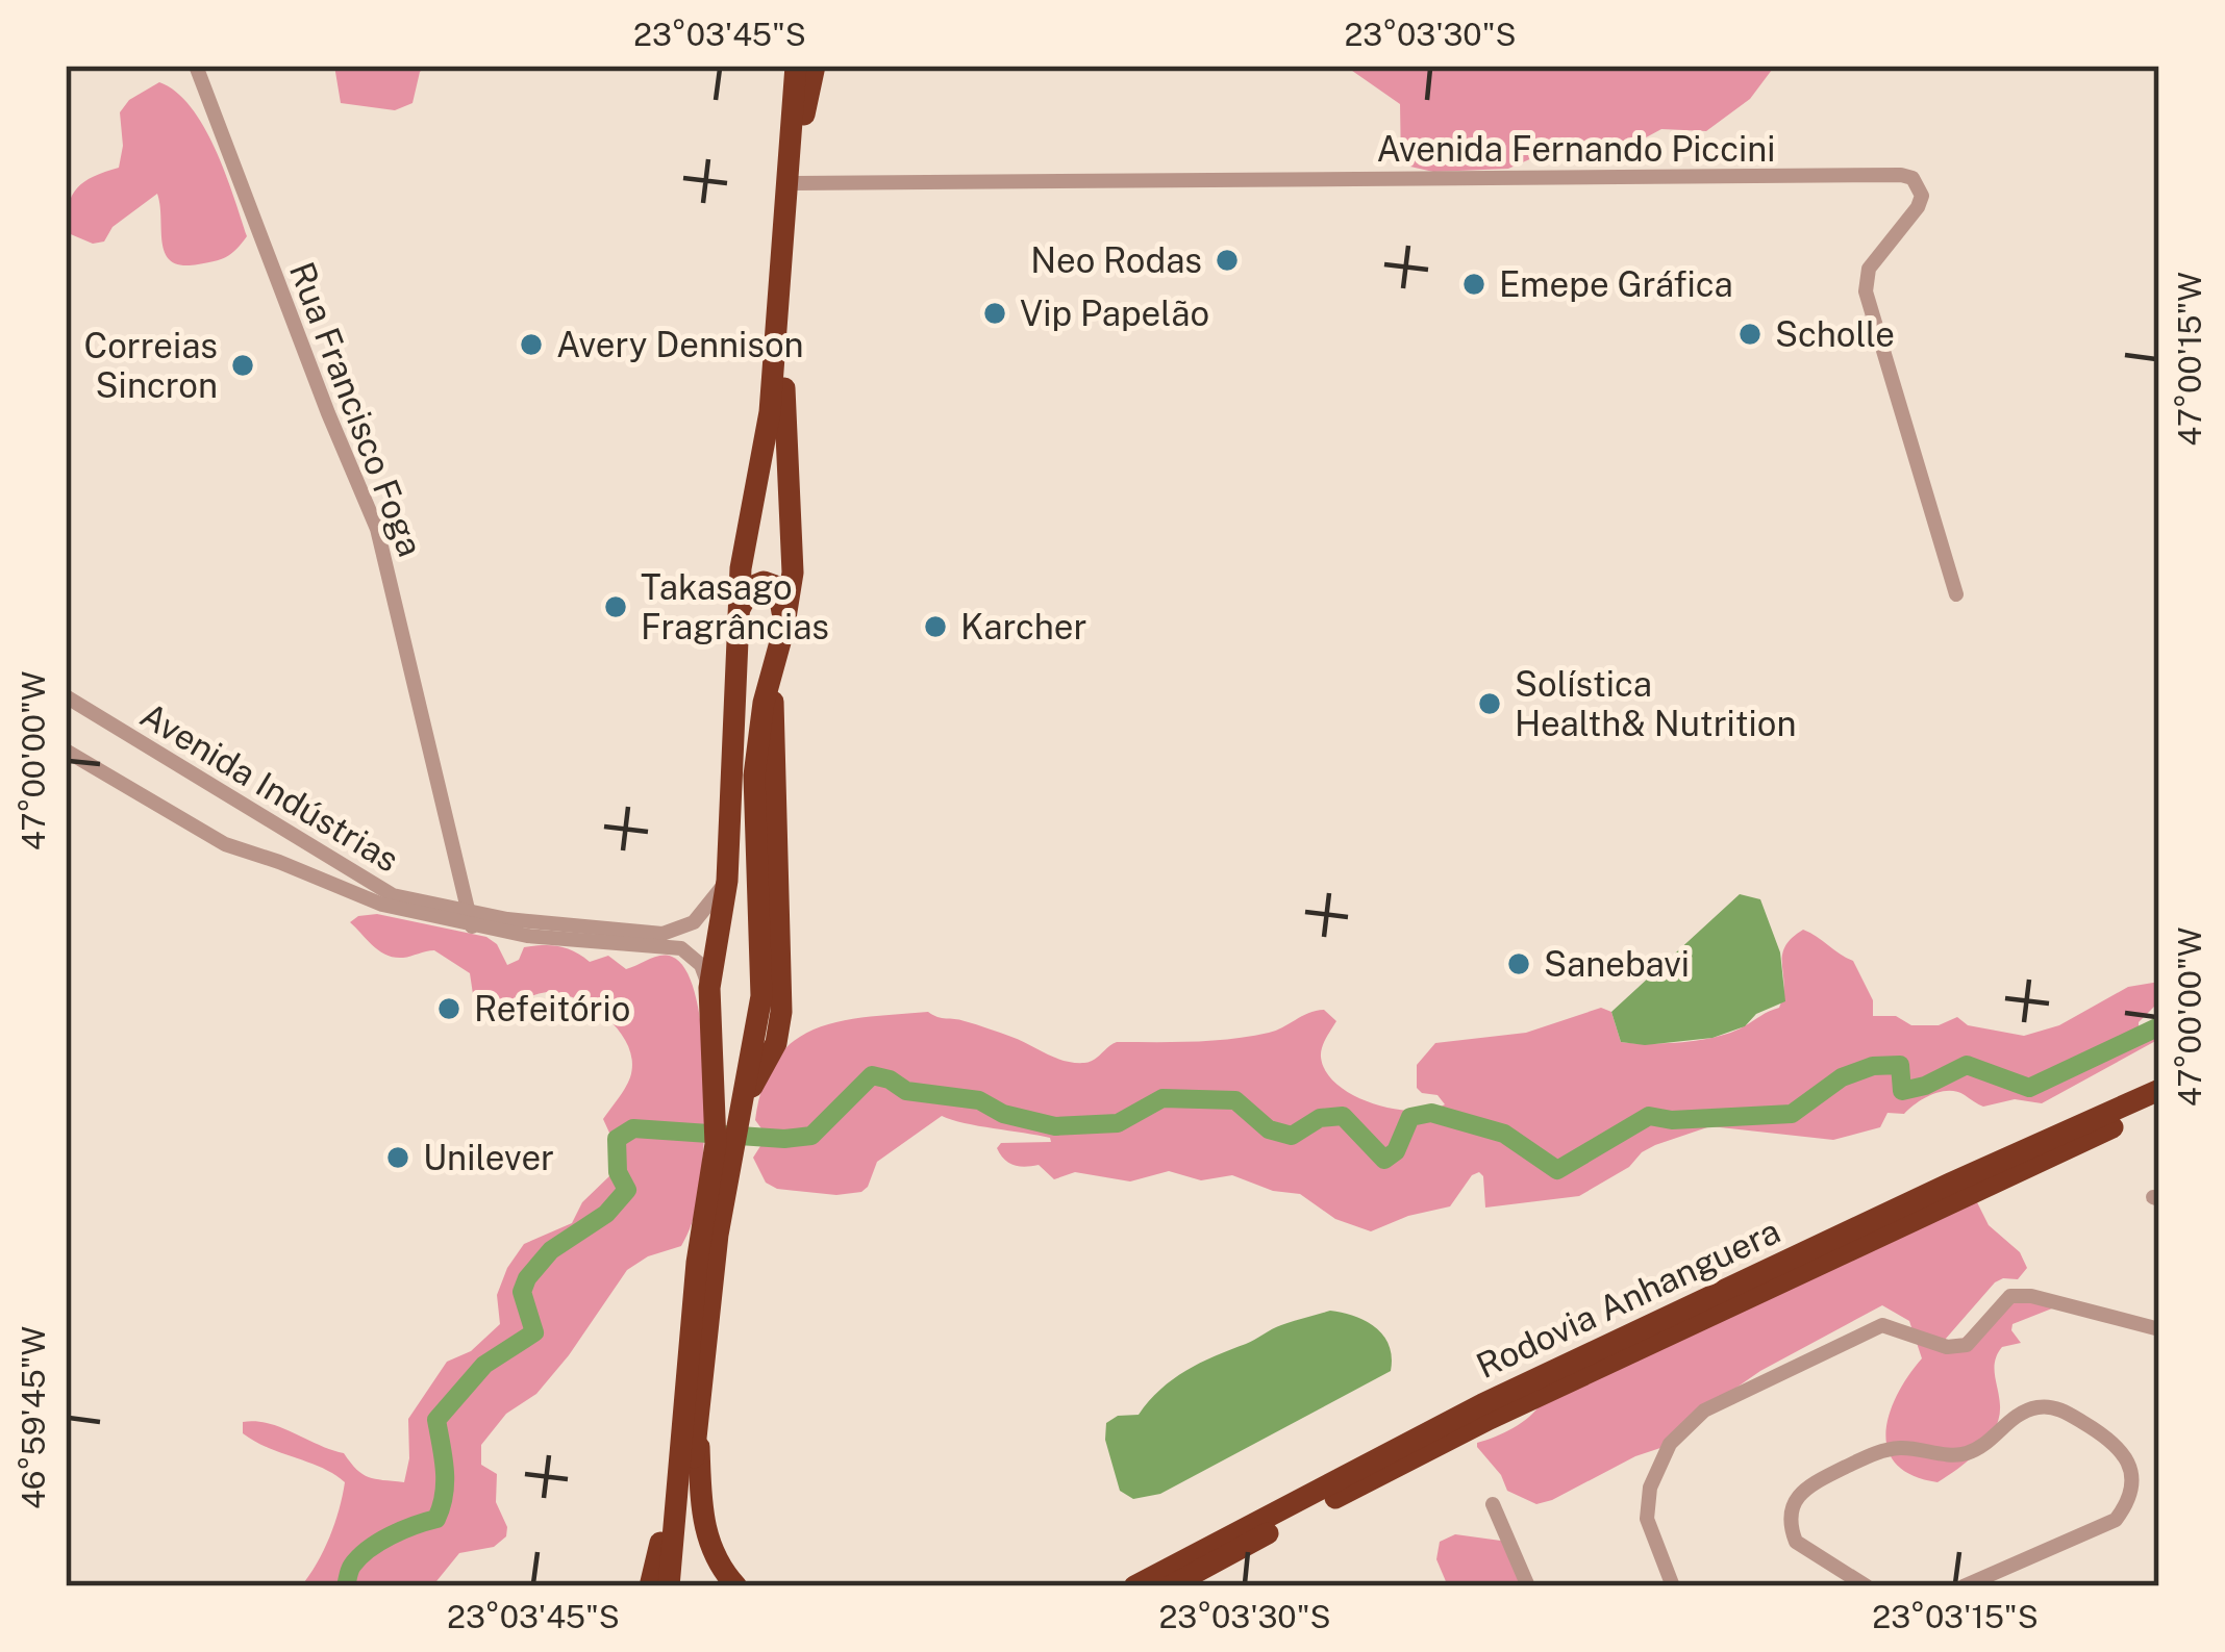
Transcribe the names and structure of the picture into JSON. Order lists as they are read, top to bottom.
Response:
{
  "streets": {
    "highway": ["Rodovia Anhanguera"],
    "street": ["Avenida Fernando Piccini", "Rua Francisco Foga", "Avenida Indústrias"]
  },
  "crossings": [
    ["Rua Francisco Foga", "Avenida Indústrias"]
  ],
  "places": [
    "Neo Rodas",
    "Emepe Gráfica",
    "Vip Papelão",
    "Scholle",
    "Avery Dennison",
    "Correias Sincron",
    "Takasago Fragrâncias",
    "Karcher",
    "Solística Health& Nutrition",
    "Sanebavi",
    "Refeitório",
    "Unilever"
  ],
  "coordinates": [
    "23°03'45\"S",
    "23°03'30\"S",
    "47°00'15\"W",
    "47°00'00\"W",
    "46°59'45\"W",
    "23°03'15\"S"
  ]
}
